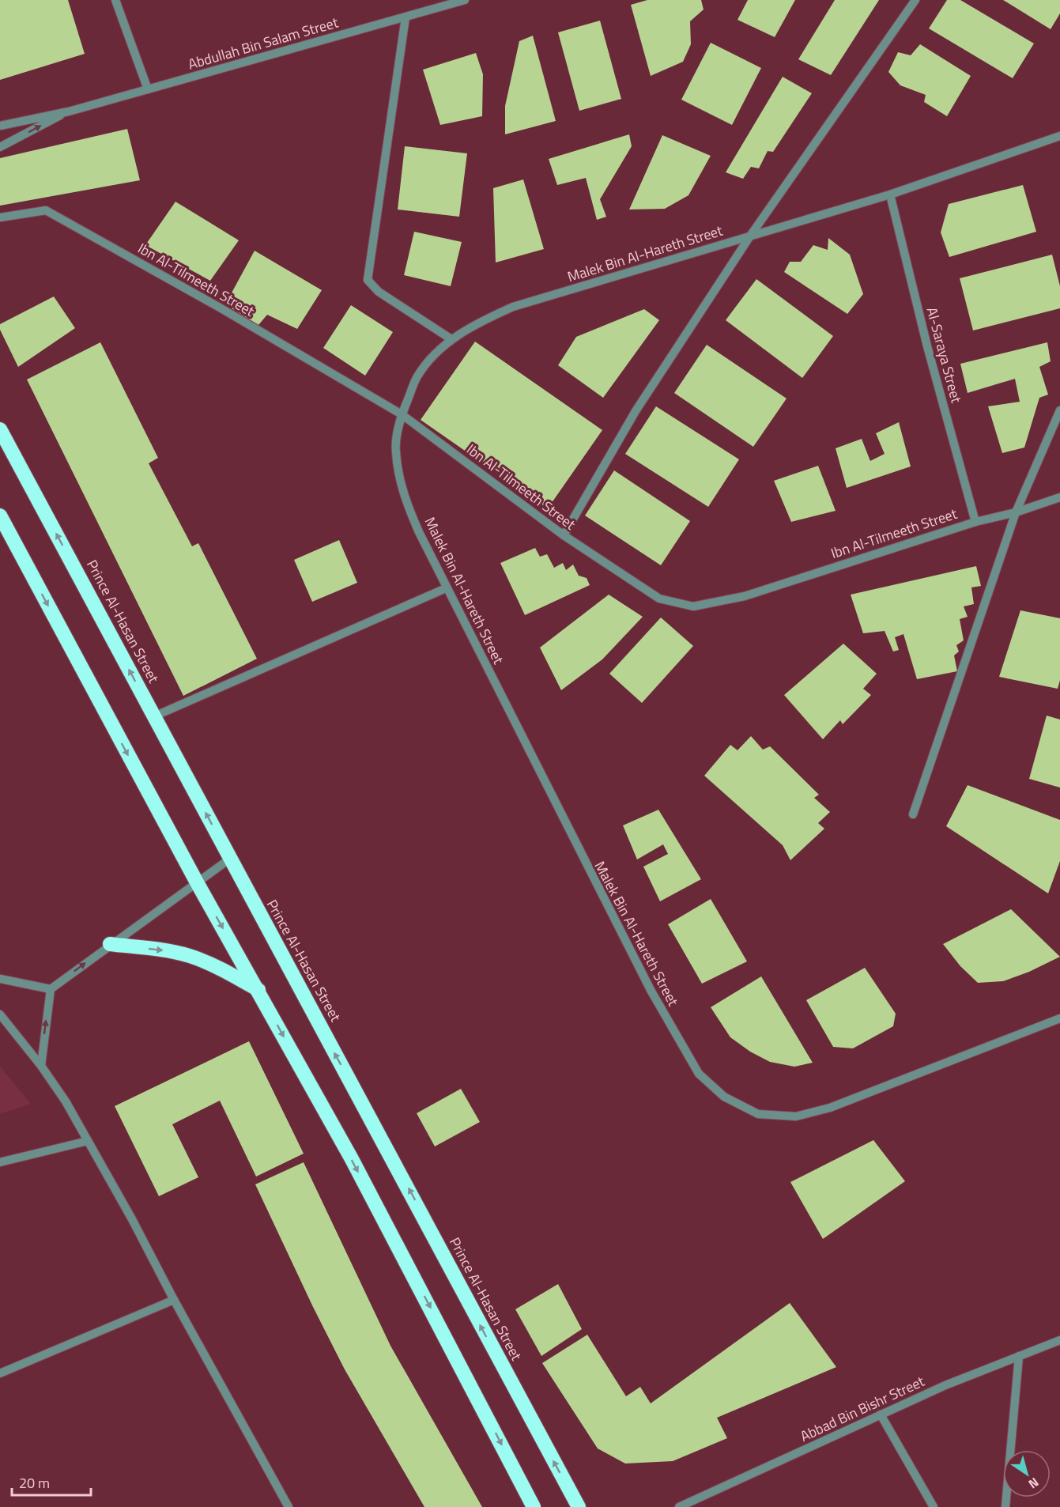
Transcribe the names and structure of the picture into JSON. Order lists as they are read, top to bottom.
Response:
{
  "streets": {
    "highway": ["Prince Al-Hasan Street"],
    "street": [
      "Abdullah Bin Salam Street",
      "Malek Bin Al-Hareth Street",
      "Ibn Al-Tilmeeth Street",
      "Al-Saraya Street",
      "Abbad Bin Bishr Street"
    ]
  },
  "crossings": [
    ["Malek Bin Al-Hareth Street", "Ibn Al-Tilmeeth Street"],
    ["Malek Bin Al-Hareth Street", "Al-Saraya Street"],
    ["Ibn Al-Tilmeeth Street", "Al-Saraya Street"]
  ],
  "scale_bar": "20 m",
  "north": "bottom right"
}
